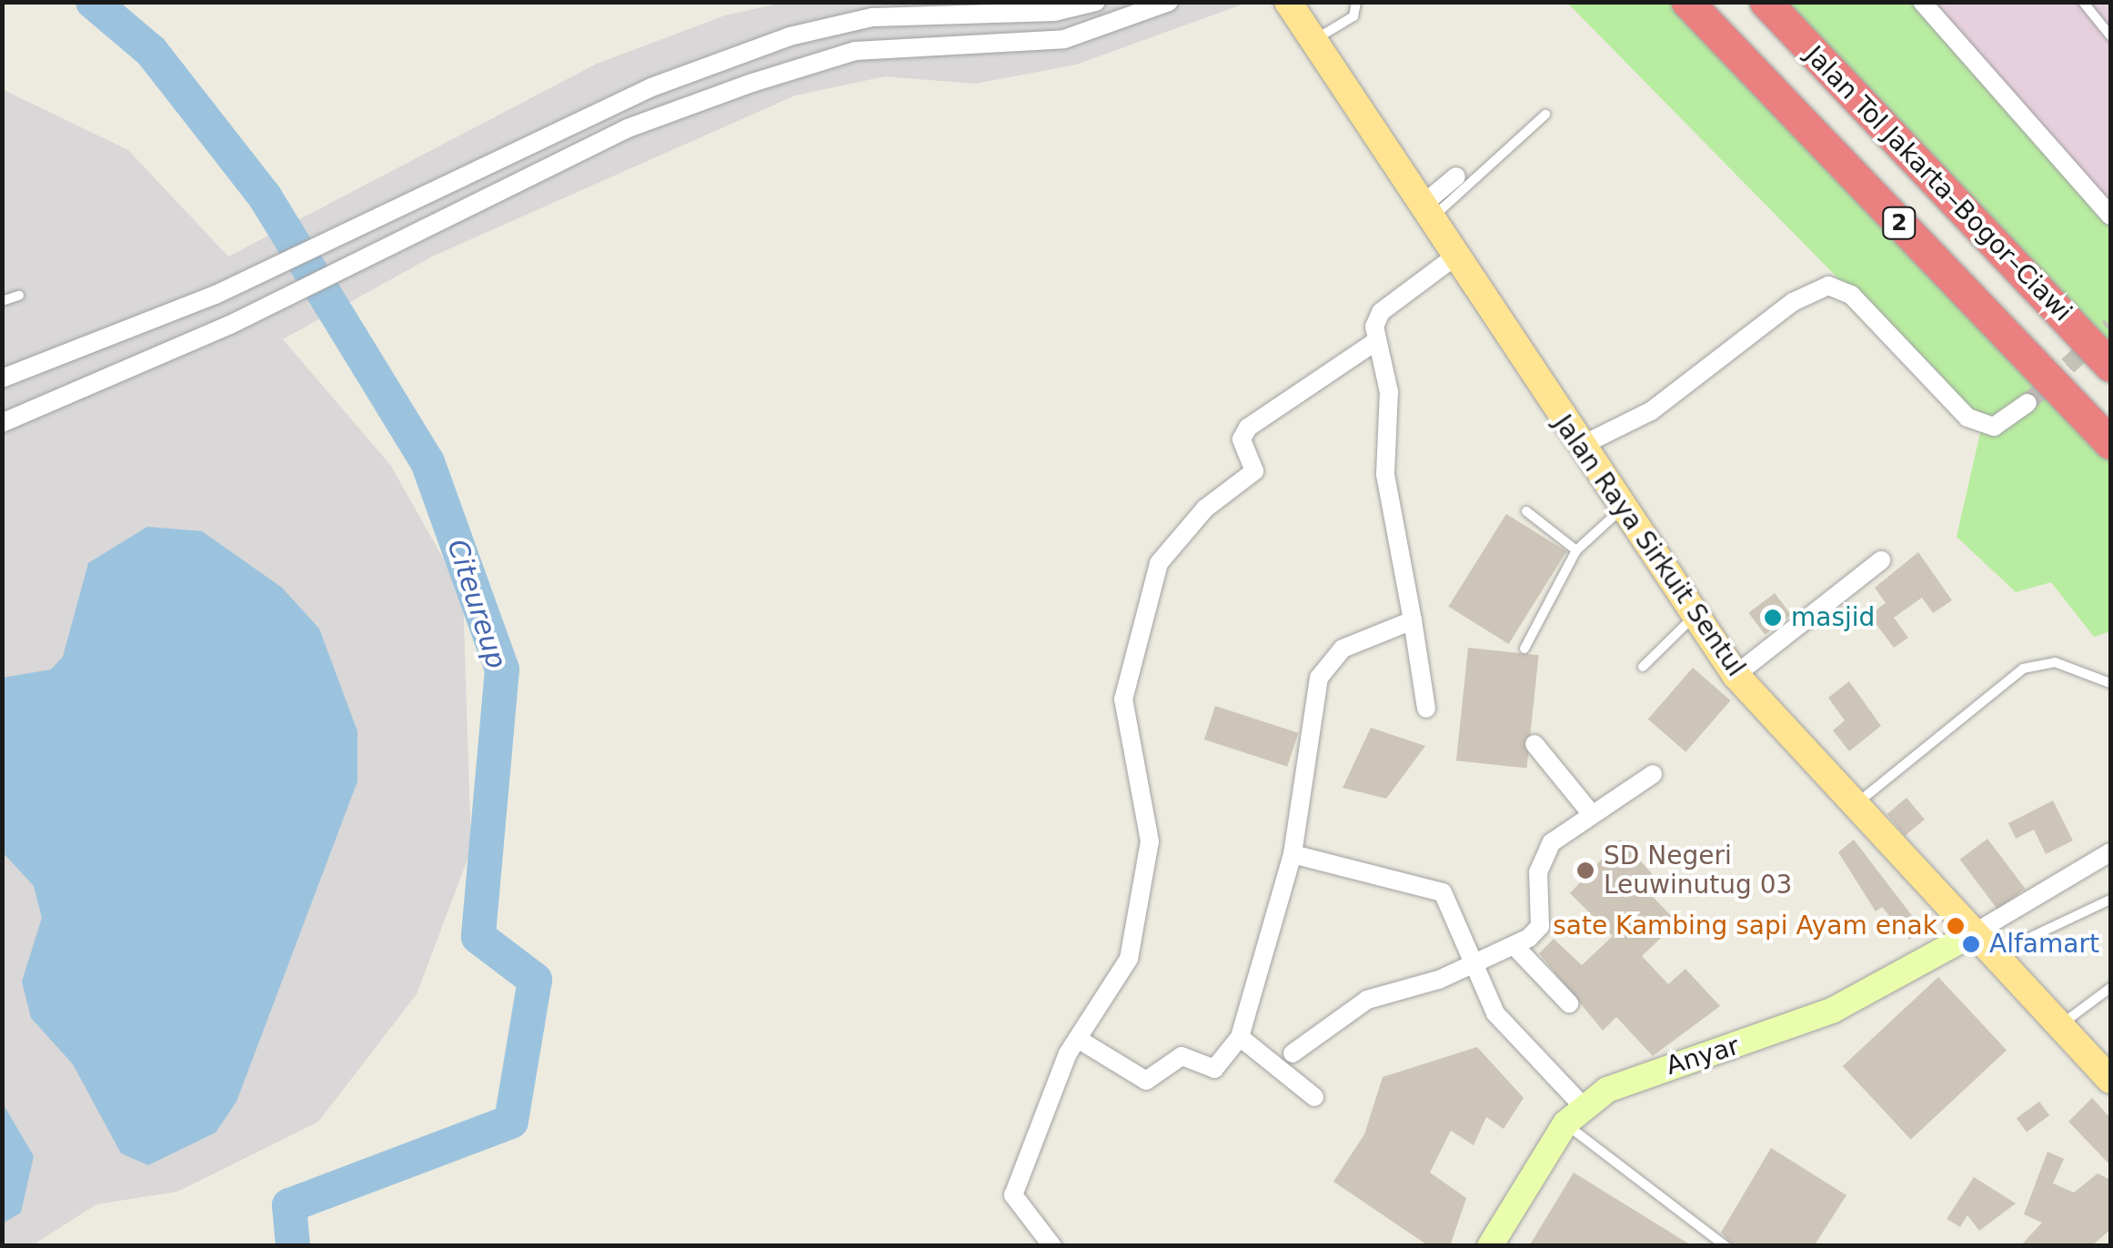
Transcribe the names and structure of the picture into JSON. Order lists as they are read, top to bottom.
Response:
{
  "streets": {
    "highway": ["Jalan Tol Jakarta–Bogor–Ciawi", "2"],
    "main road": ["Jalan Raya Sirkuit Sentul"],
    "street": ["Anyar"]
  },
  "crossings": [
    ["Jalan Raya Sirkuit Sentul", "Anyar"]
  ],
  "water": ["Citeureup"],
  "places": [
    "masjid",
    "SD Negeri Leuwinutug 03",
    "sate Kambing sapi Ayam enak",
    "Alfamart"
  ]
}
